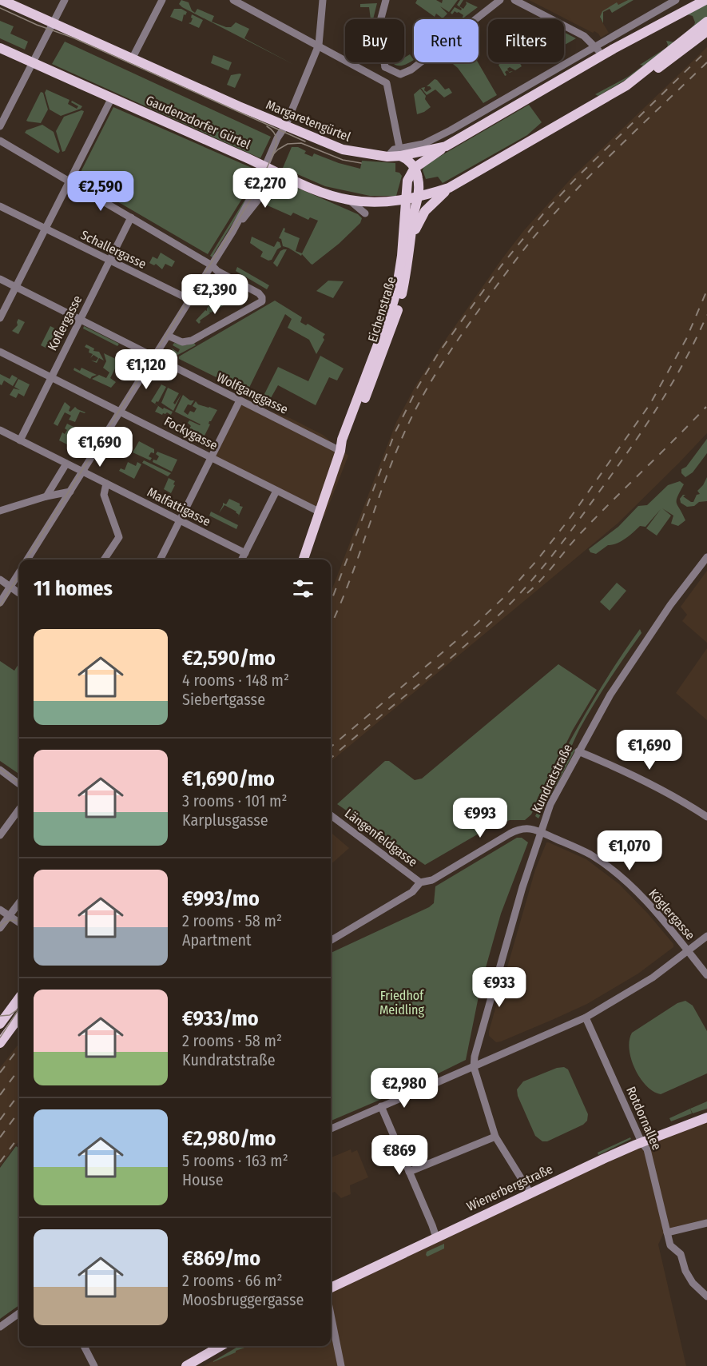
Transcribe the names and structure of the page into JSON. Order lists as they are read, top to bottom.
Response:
{
  "streets": {
    "main road": [
      "Margaretengürtel",
      "Gaudenzdorfer Gürtel",
      "Eichenstraße",
      "Wienerbergstraße"
    ],
    "street": [
      "Schallergasse",
      "Koflergasse",
      "Wolfganggasse",
      "Fockygasse",
      "Malfattigasse",
      "Kundratstraße",
      "Längenfeldgasse",
      "Köglergasse",
      "Rotdornallee"
    ]
  },
  "crossings": [
    ["Gaudenzdorfer Gürtel", "Eichenstraße"],
    ["Schallergasse", "Koflergasse"],
    ["Eichenstraße", "Wolfganggasse"],
    ["Eichenstraße", "Fockygasse"],
    ["Koflergasse", "Wolfganggasse"],
    ["Koflergasse", "Fockygasse"],
    ["Koflergasse", "Malfattigasse"],
    ["Kundratstraße", "Köglergasse"],
    ["Längenfeldgasse", "Köglergasse"],
    ["Rotdornallee", "Wienerbergstraße"]
  ],
  "parks": ["Friedhof Meidling"],
  "page": {
    "chip": ["Buy", "Rent", "Filters"],
    "price": [
      "€2,270",
      "€2,590",
      "€2,390",
      "€1,120",
      "€1,690",
      "€1,690",
      "€993",
      "€1,070",
      "€933",
      "€2,980",
      "€869"
    ],
    "heading": "11 homes",
    "list": [
      {
        "name": "€2,590/mo",
        "note": "4 rooms · 148 m² · Siebertgasse"
      },
      {
        "name": "€1,690/mo",
        "note": "3 rooms · 101 m² · Karplusgasse"
      },
      {
        "name": "€993/mo",
        "note": "2 rooms · 58 m² · Apartment"
      },
      {
        "name": "€933/mo",
        "note": "2 rooms · 58 m² · Kundratstraße"
      },
      {
        "name": "€2,980/mo",
        "note": "5 rooms · 163 m² · House"
      },
      {
        "name": "€869/mo",
        "note": "2 rooms · 66 m² · Moosbruggergasse"
      }
    ]
  }
}
